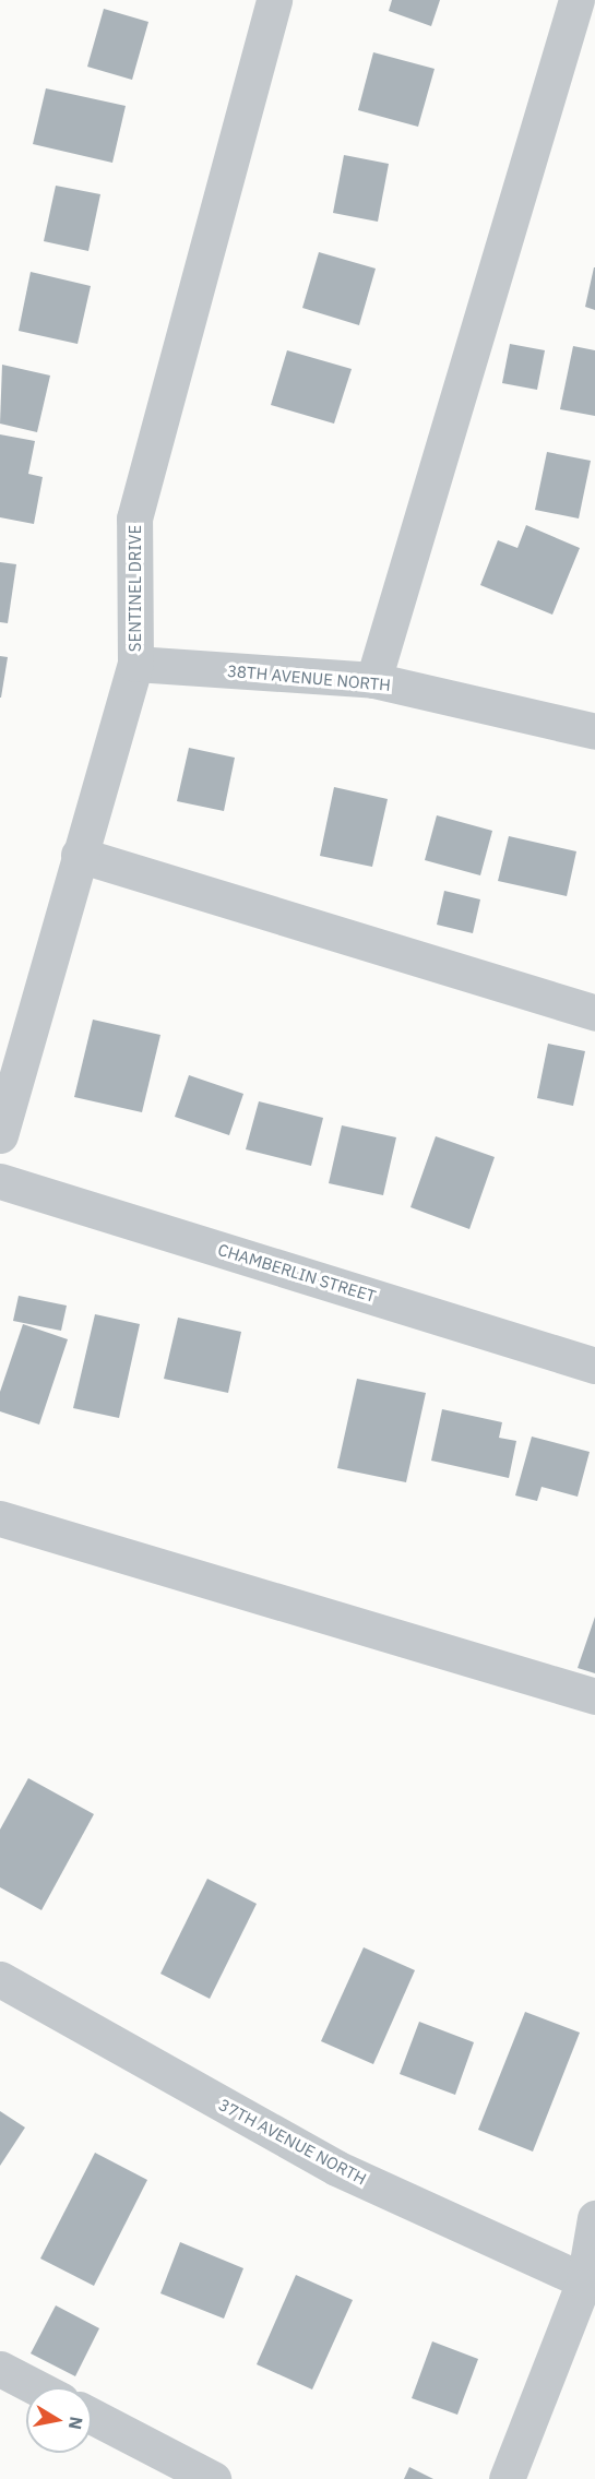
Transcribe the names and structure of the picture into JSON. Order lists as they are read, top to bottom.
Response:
{
  "streets": {
    "street": [
      "SENTINEL DRIVE",
      "38TH AVENUE NORTH",
      "CHAMBERLIN STREET",
      "37TH AVENUE NORTH"
    ]
  },
  "crossings": [
    ["SENTINEL DRIVE", "38TH AVENUE NORTH"]
  ],
  "north": "right"
}
